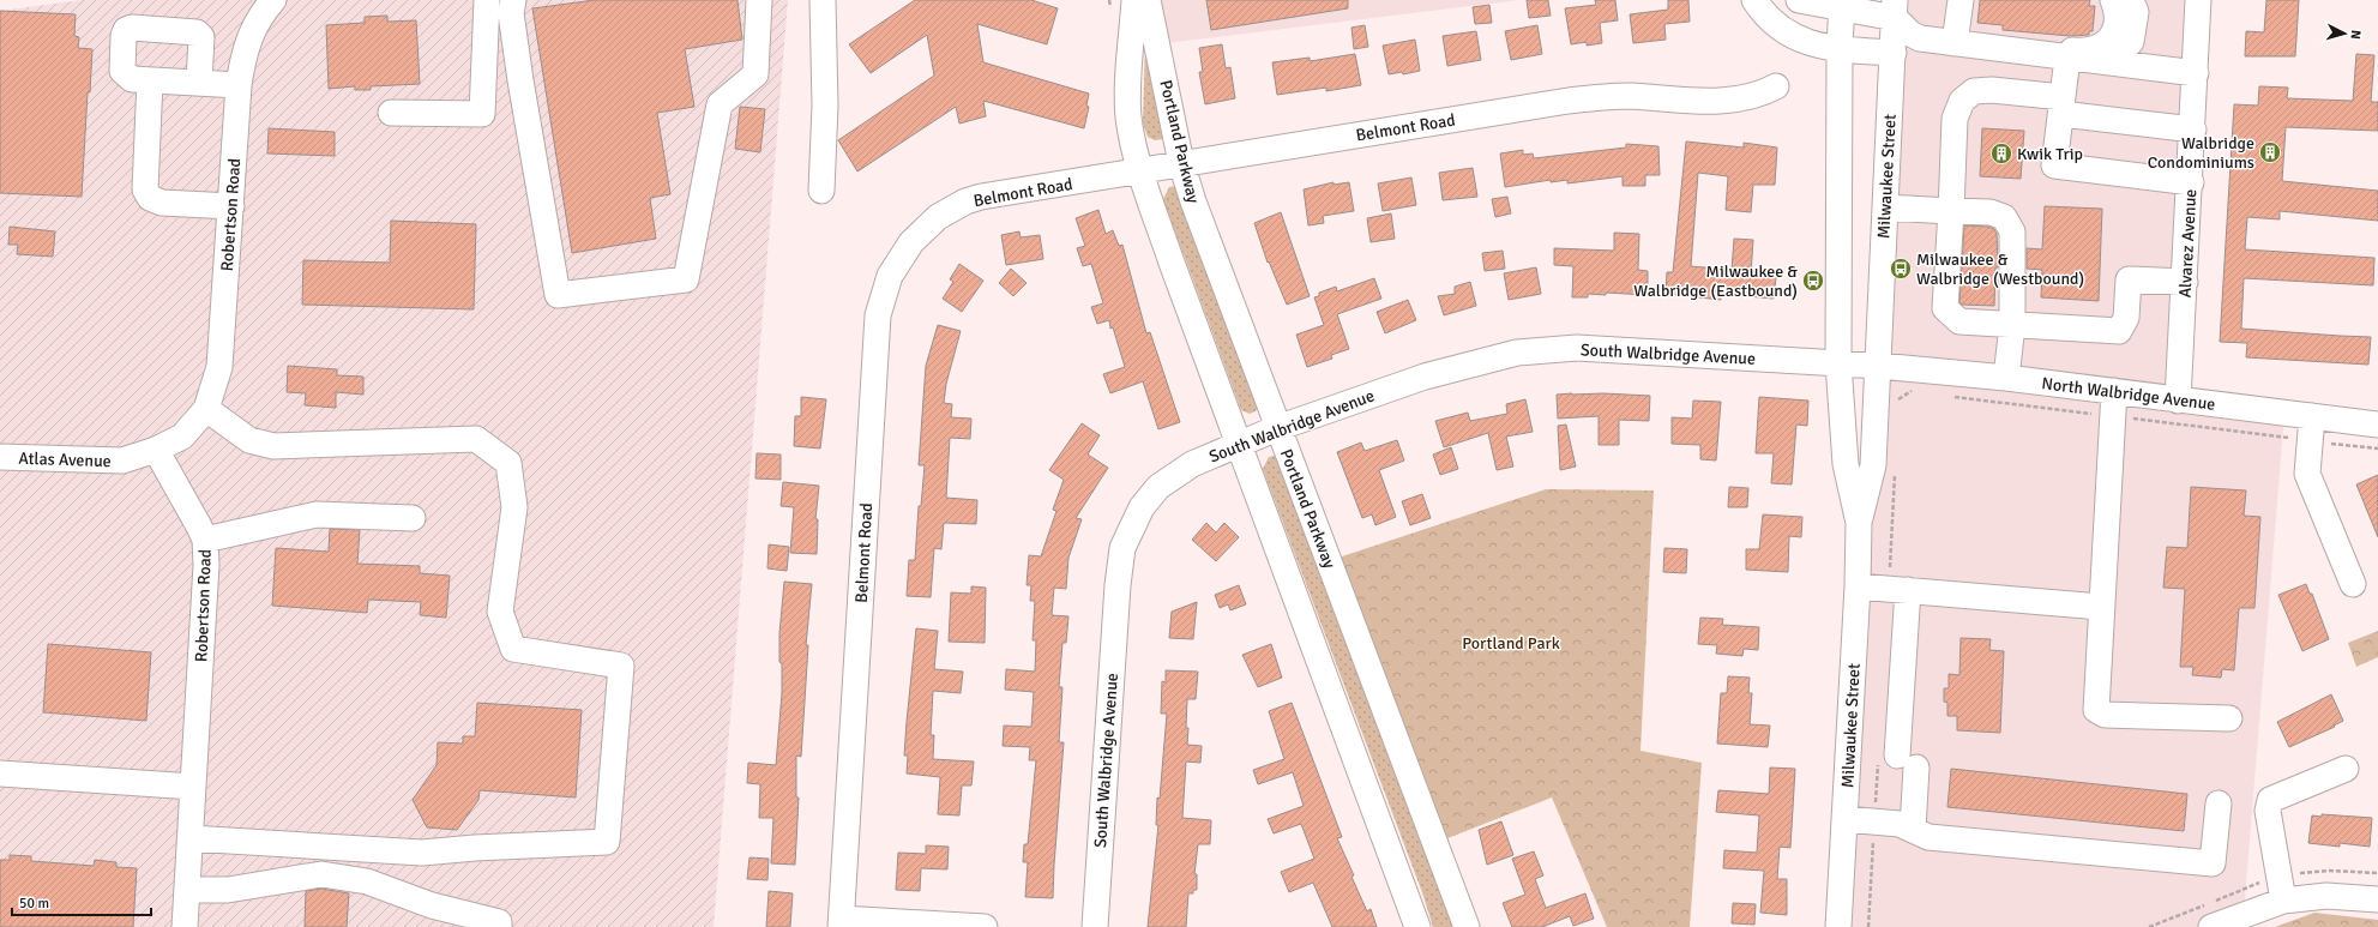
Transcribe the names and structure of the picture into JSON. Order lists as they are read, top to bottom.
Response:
{
  "streets": {
    "street": [
      "Belmont Road",
      "Portland Parkway",
      "Milwaukee Street",
      "Robertson Road",
      "Alvarez Avenue",
      "South Walbridge Avenue",
      "North Walbridge Avenue",
      "Atlas Avenue"
    ]
  },
  "crossings": [
    ["Belmont Road", "Portland Parkway"],
    ["Portland Parkway", "South Walbridge Avenue"],
    ["Milwaukee Street", "South Walbridge Avenue"],
    ["Milwaukee Street", "North Walbridge Avenue"],
    ["Robertson Road", "Atlas Avenue"],
    ["Alvarez Avenue", "North Walbridge Avenue"],
    ["South Walbridge Avenue", "North Walbridge Avenue"]
  ],
  "parks": ["Portland Park"],
  "places": {
    "building": ["Walbridge Condominiums", "Kwik Trip"],
    "bus stop": ["Milwaukee & Walbridge (Westbound)", "Milwaukee & Walbridge (Eastbound)"]
  },
  "scale_bar": "50 m",
  "north": "right"
}
